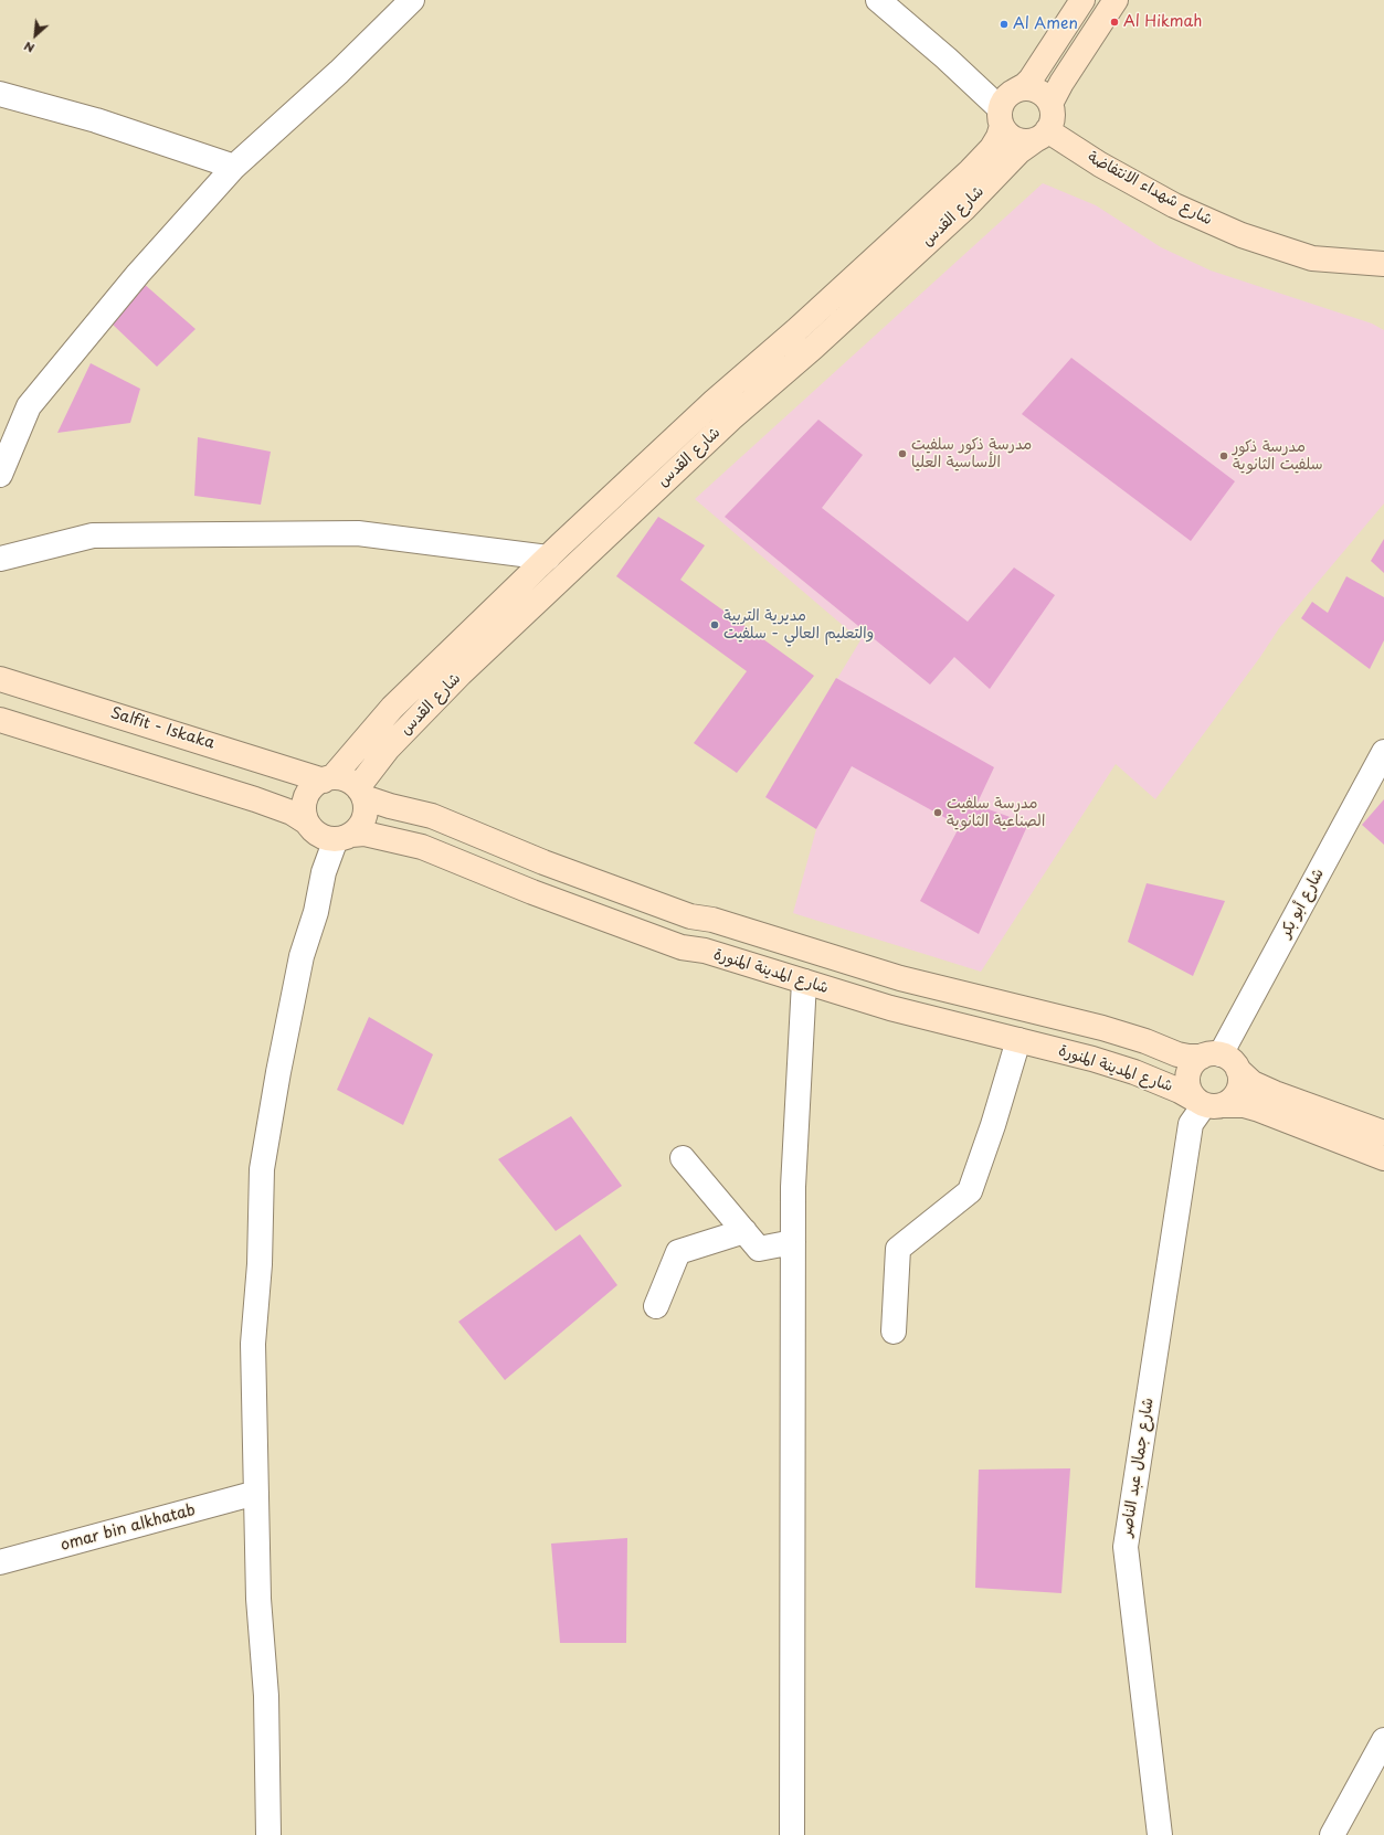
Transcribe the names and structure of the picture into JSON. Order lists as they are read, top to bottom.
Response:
{
  "streets": {
    "main road": [
      "شارع شهداء الانتفاضة",
      "شارع القدس",
      "Salfit - Iskaka",
      "شارع المدينة المنورة"
    ],
    "street": ["شارع أبو بكر", "شارع جمال عبد الناصر", "omar bin alkhatab"]
  },
  "crossings": [
    ["شارع شهداء الانتفاضة", "شارع القدس"],
    ["شارع القدس", "Salfit - Iskaka"],
    ["شارع القدس", "شارع المدينة المنورة"],
    ["Salfit - Iskaka", "شارع المدينة المنورة"],
    ["شارع أبو بكر", "شارع المدينة المنورة"],
    ["شارع أبو بكر", "شارع جمال عبد الناصر"],
    ["شارع المدينة المنورة", "شارع جمال عبد الناصر"]
  ],
  "places": [
    "Al Hikmah",
    "Al Amen",
    "مدرسة ذكور سلفيت الأساسية العليا",
    "مدرسة ذكور سلفيت الثانوية",
    "مديرية التربية والتعليم العالي - سلفيت",
    "مدرسة سلفيت الصناعية الثانوية"
  ],
  "north": "bottom left"
}
